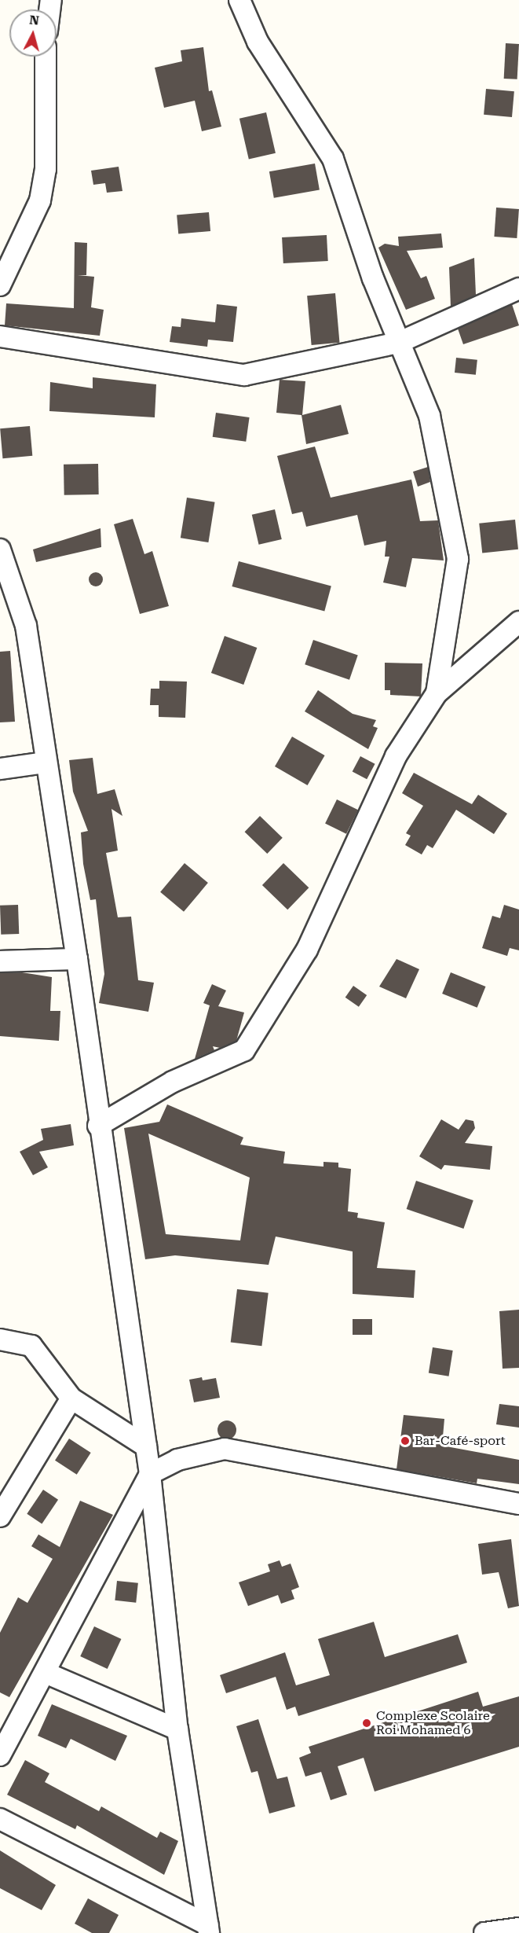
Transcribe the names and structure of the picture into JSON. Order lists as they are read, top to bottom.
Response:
{
  "places": ["Bar-Café-sport", "Complexe Scolaire Roi Mohamed 6"],
  "north": "top"
}
